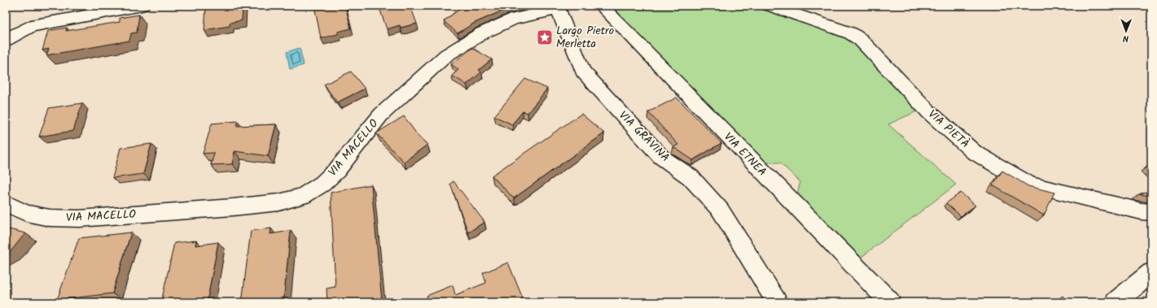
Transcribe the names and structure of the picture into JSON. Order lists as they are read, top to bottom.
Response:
{
  "streets": {
    "street": [
      "VIA PIETÀ",
      "VIA GRAVINA",
      "VIA MACELLO",
      "VIA ETNEA"
    ]
  },
  "crossings": [
    ["VIA GRAVINA", "VIA MACELLO"]
  ],
  "places": {
    "place": ["Largo Pietro Merletta"]
  },
  "north": "bottom"
}
